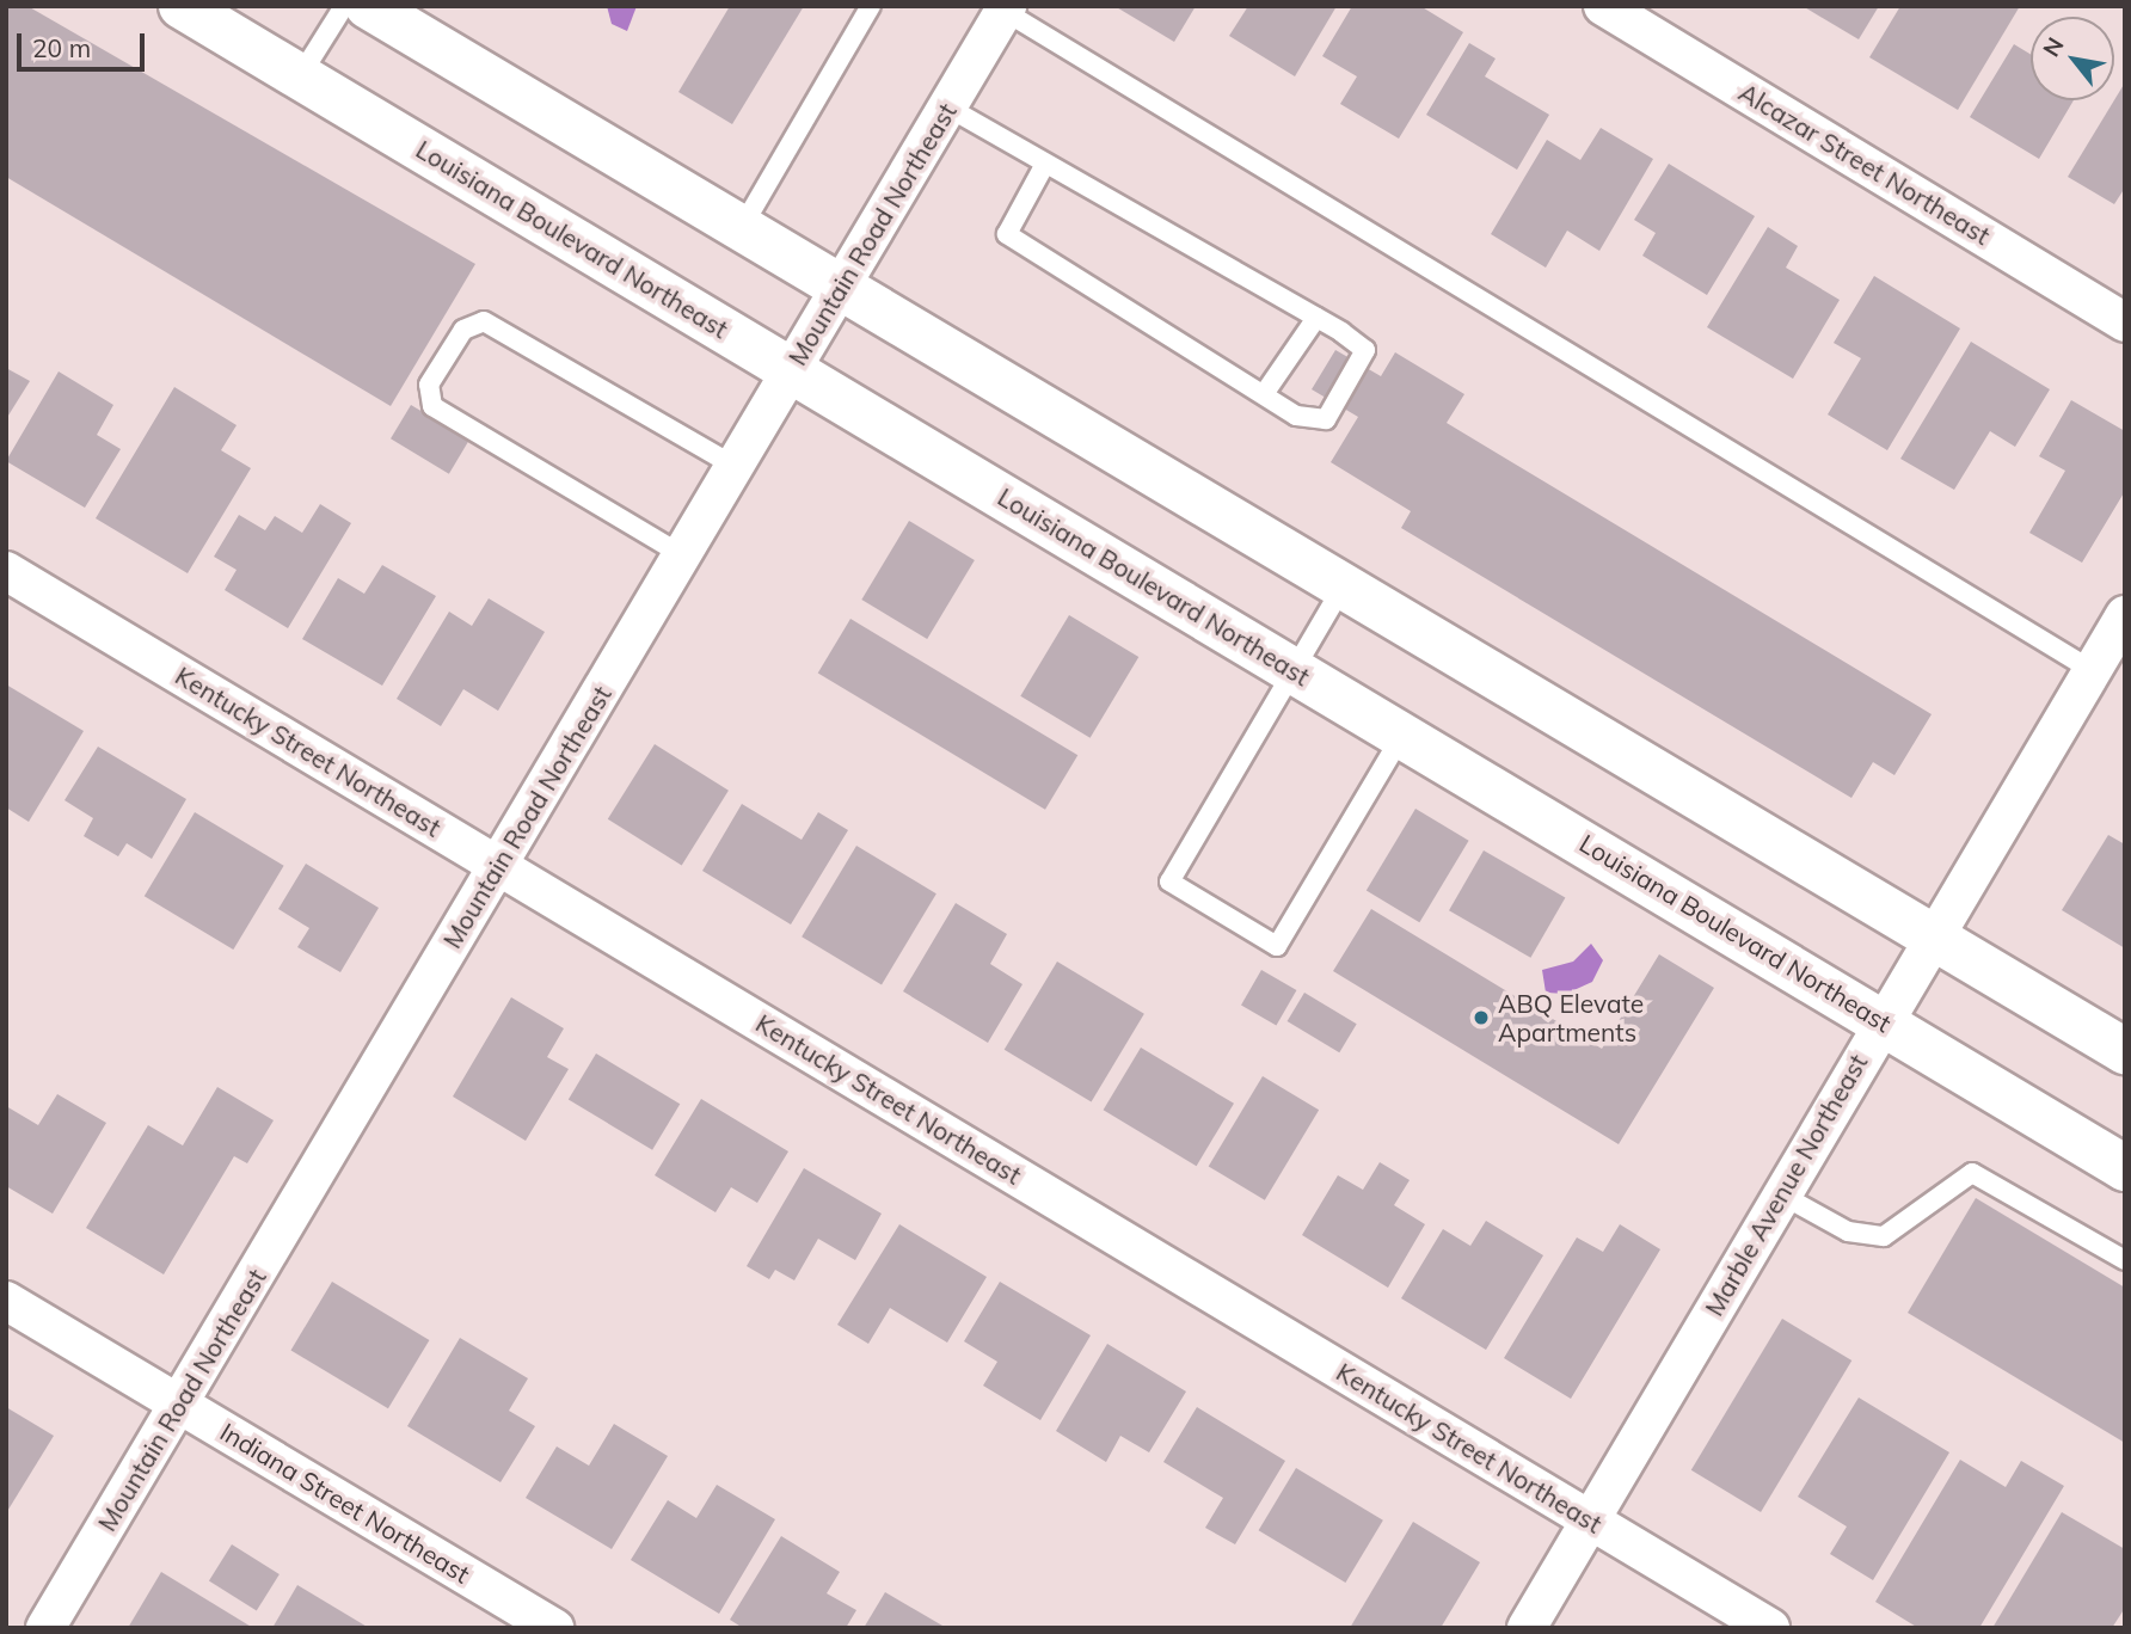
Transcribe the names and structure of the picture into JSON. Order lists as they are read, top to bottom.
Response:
{
  "streets": {
    "main road": ["Louisiana Boulevard Northeast"],
    "street": [
      "Alcazar Street Northeast",
      "Mountain Road Northeast",
      "Kentucky Street Northeast",
      "Marble Avenue Northeast",
      "Indiana Street Northeast"
    ]
  },
  "crossings": [
    ["Mountain Road Northeast", "Louisiana Boulevard Northeast"],
    ["Mountain Road Northeast", "Kentucky Street Northeast"],
    ["Mountain Road Northeast", "Indiana Street Northeast"],
    ["Louisiana Boulevard Northeast", "Marble Avenue Northeast"],
    ["Kentucky Street Northeast", "Marble Avenue Northeast"]
  ],
  "places": ["ABQ Elevate Apartments"],
  "scale_bar": "20 m",
  "north": "top left"
}
